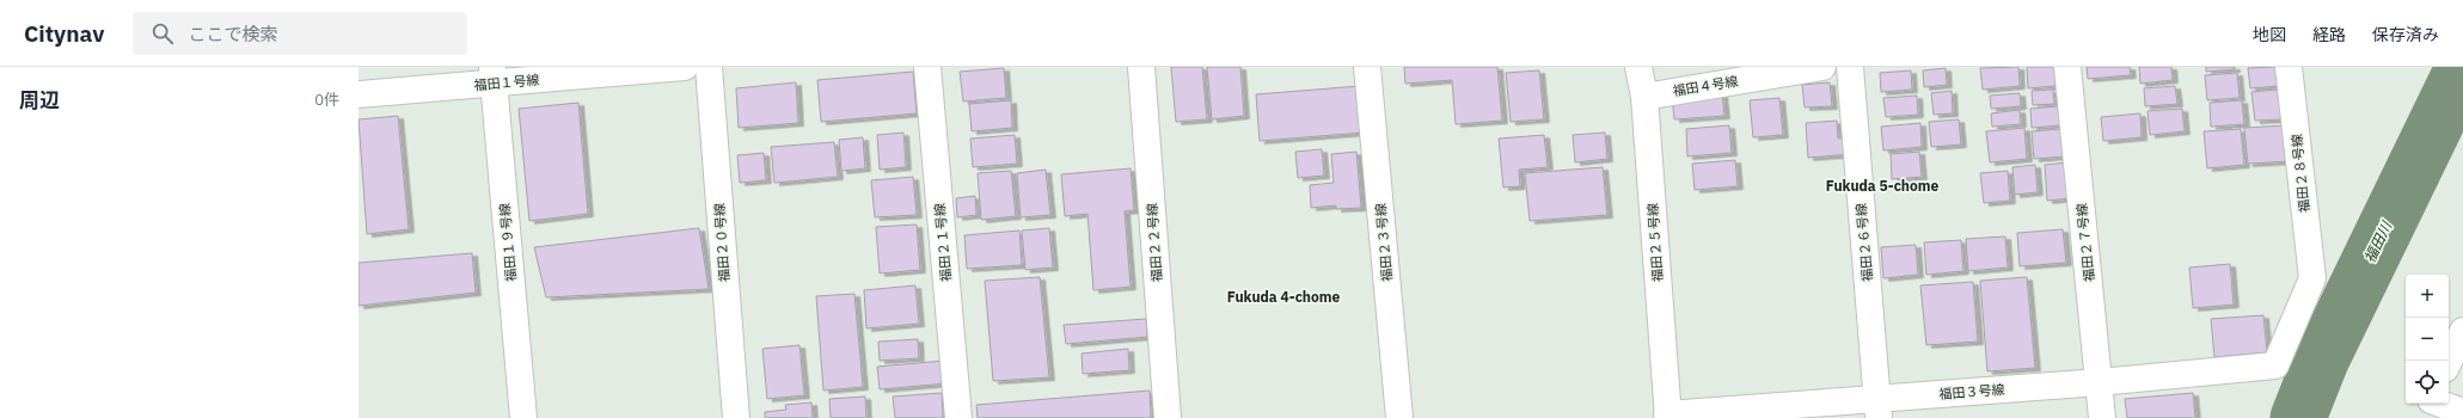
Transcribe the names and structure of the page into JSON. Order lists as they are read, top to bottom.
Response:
{
  "streets": {
    "street": [
      "福田１号線",
      "福田４号線",
      "福田２８号線",
      "福田１９号線",
      "福田２０号線",
      "福田２１号線",
      "福田２２号線",
      "福田２３号線",
      "福田２５号線",
      "福田２６号線",
      "福田２７号線",
      "福田３号線"
    ]
  },
  "crossings": [
    ["福田１号線", "福田１９号線"],
    ["福田４号線", "福田２５号線"],
    ["福田２８号線", "福田３号線"],
    ["福田２５号線", "福田３号線"],
    ["福田２６号線", "福田３号線"],
    ["福田２７号線", "福田３号線"]
  ],
  "districts": ["Fukuda 5-chome", "Fukuda 4-chome"],
  "water": ["福田川"],
  "page": {
    "header": "Citynav",
    "search": "ここで検索",
    "nav": ["地図", "経路", "保存済み"],
    "heading": ["周辺", "0件"],
    "map_buttons": ["+", "−"]
  }
}
